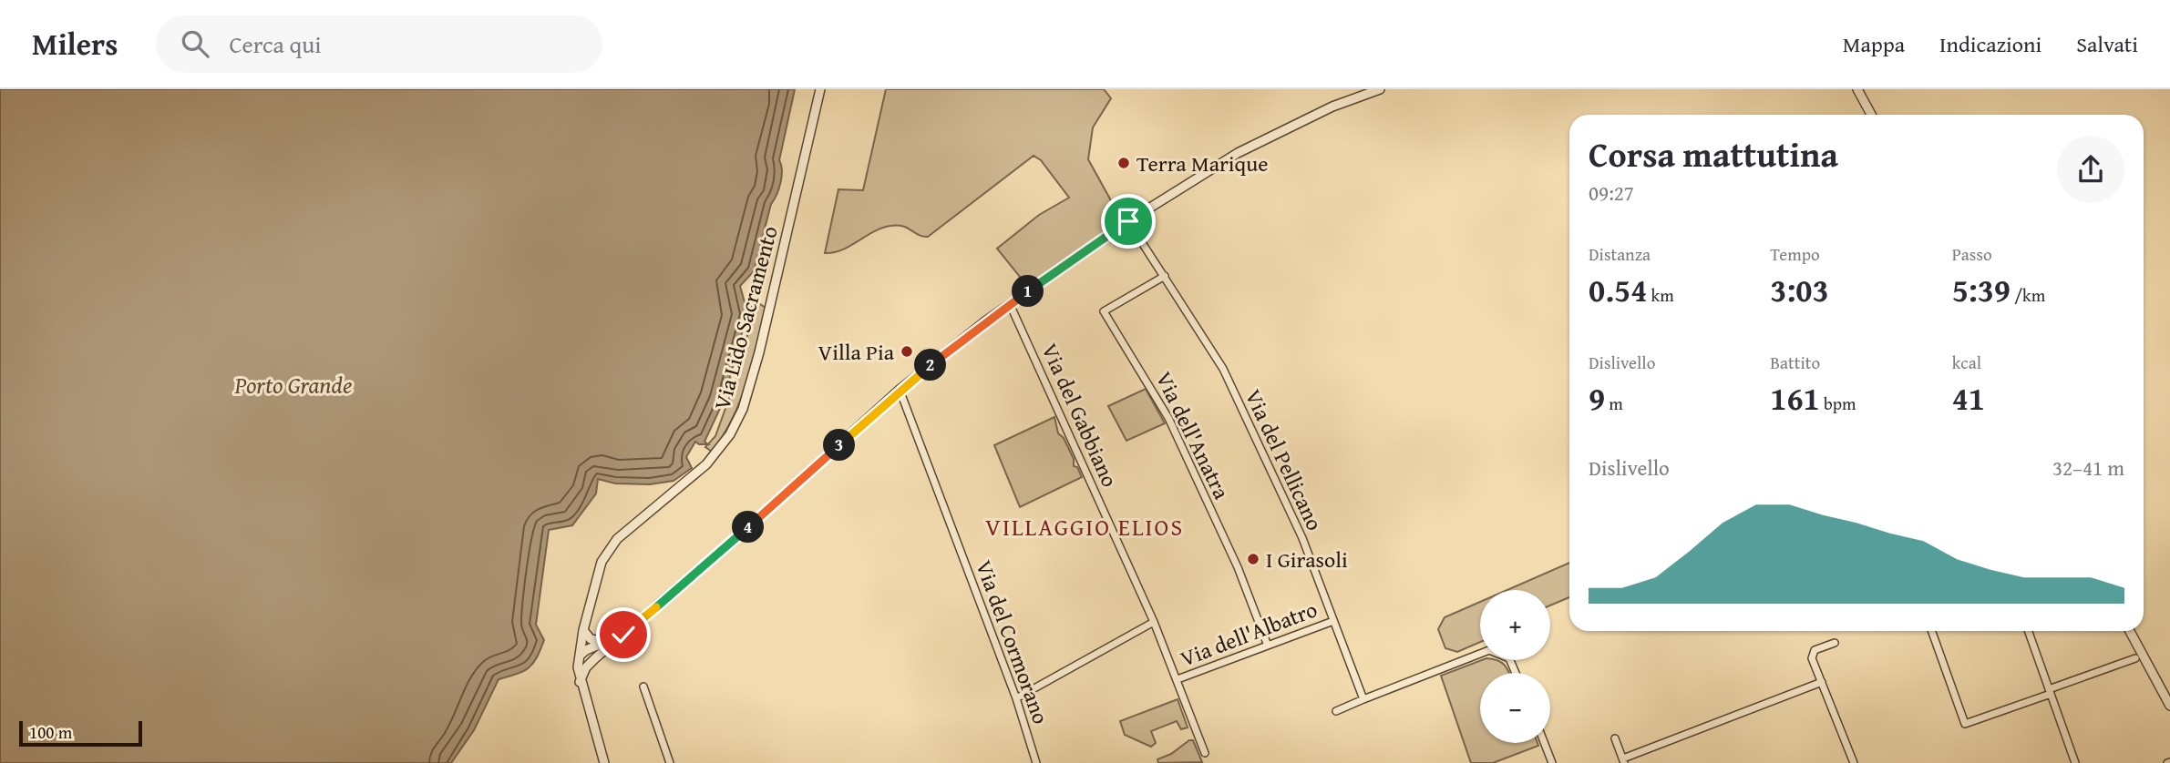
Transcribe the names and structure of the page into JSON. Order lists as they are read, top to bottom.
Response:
{
  "streets": {
    "street": [
      "Via Lido Sacramento",
      "Via del Gabbiano",
      "Via dell'Anatra",
      "Via del Pellicano",
      "Via dell'Albatro",
      "Via del Cormorano"
    ]
  },
  "crossings": [
    ["Via del Gabbiano", "Via dell'Albatro"],
    ["Via dell'Anatra", "Via del Pellicano"],
    ["Via dell'Anatra", "Via dell'Albatro"],
    ["Via del Pellicano", "Via dell'Albatro"]
  ],
  "districts": ["VILLAGGIO ELIOS"],
  "water": ["Porto Grande"],
  "places": ["Terra Marique", "Villa Pia", "I Girasoli"],
  "scale_bar": "100 m",
  "page": {
    "header": "Milers",
    "search": "Cerca qui",
    "nav": ["Mappa", "Indicazioni", "Salvati"],
    "heading": ["Corsa mattutina", "09:27"],
    "stats": [
      ["Distanza", "0.54 km"],
      ["Tempo", "3:03"],
      ["Passo", "5:39 /km"],
      ["Dislivello", "9 m"],
      ["Battito", "161 bpm"],
      ["kcal", "41"]
    ],
    "pins": [
      "1",
      "2",
      "3",
      "4"
    ],
    "chart": ["Dislivello", "32–41 m"],
    "map_buttons": ["+", "−"],
    "scale": "100 m"
  }
}
